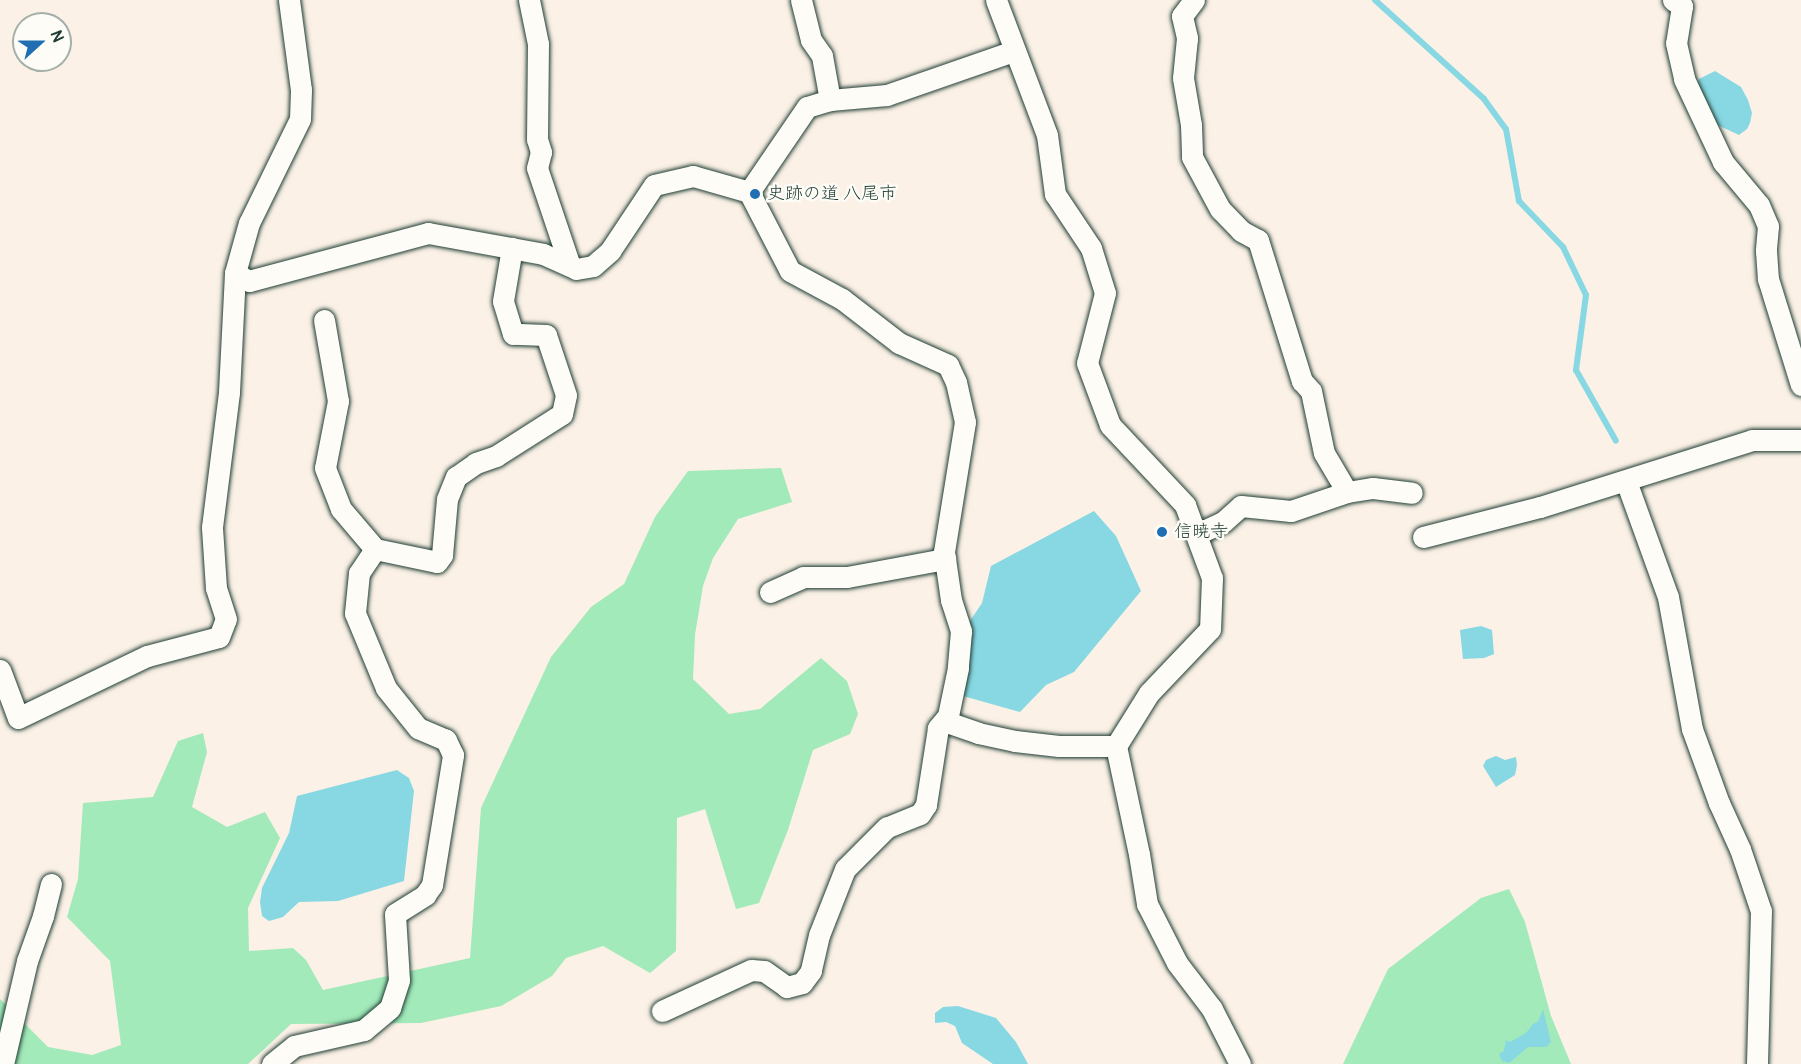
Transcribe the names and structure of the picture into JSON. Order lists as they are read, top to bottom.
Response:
{
  "places": ["史跡の道 八尾市", "信暁寺"],
  "north": "right"
}
